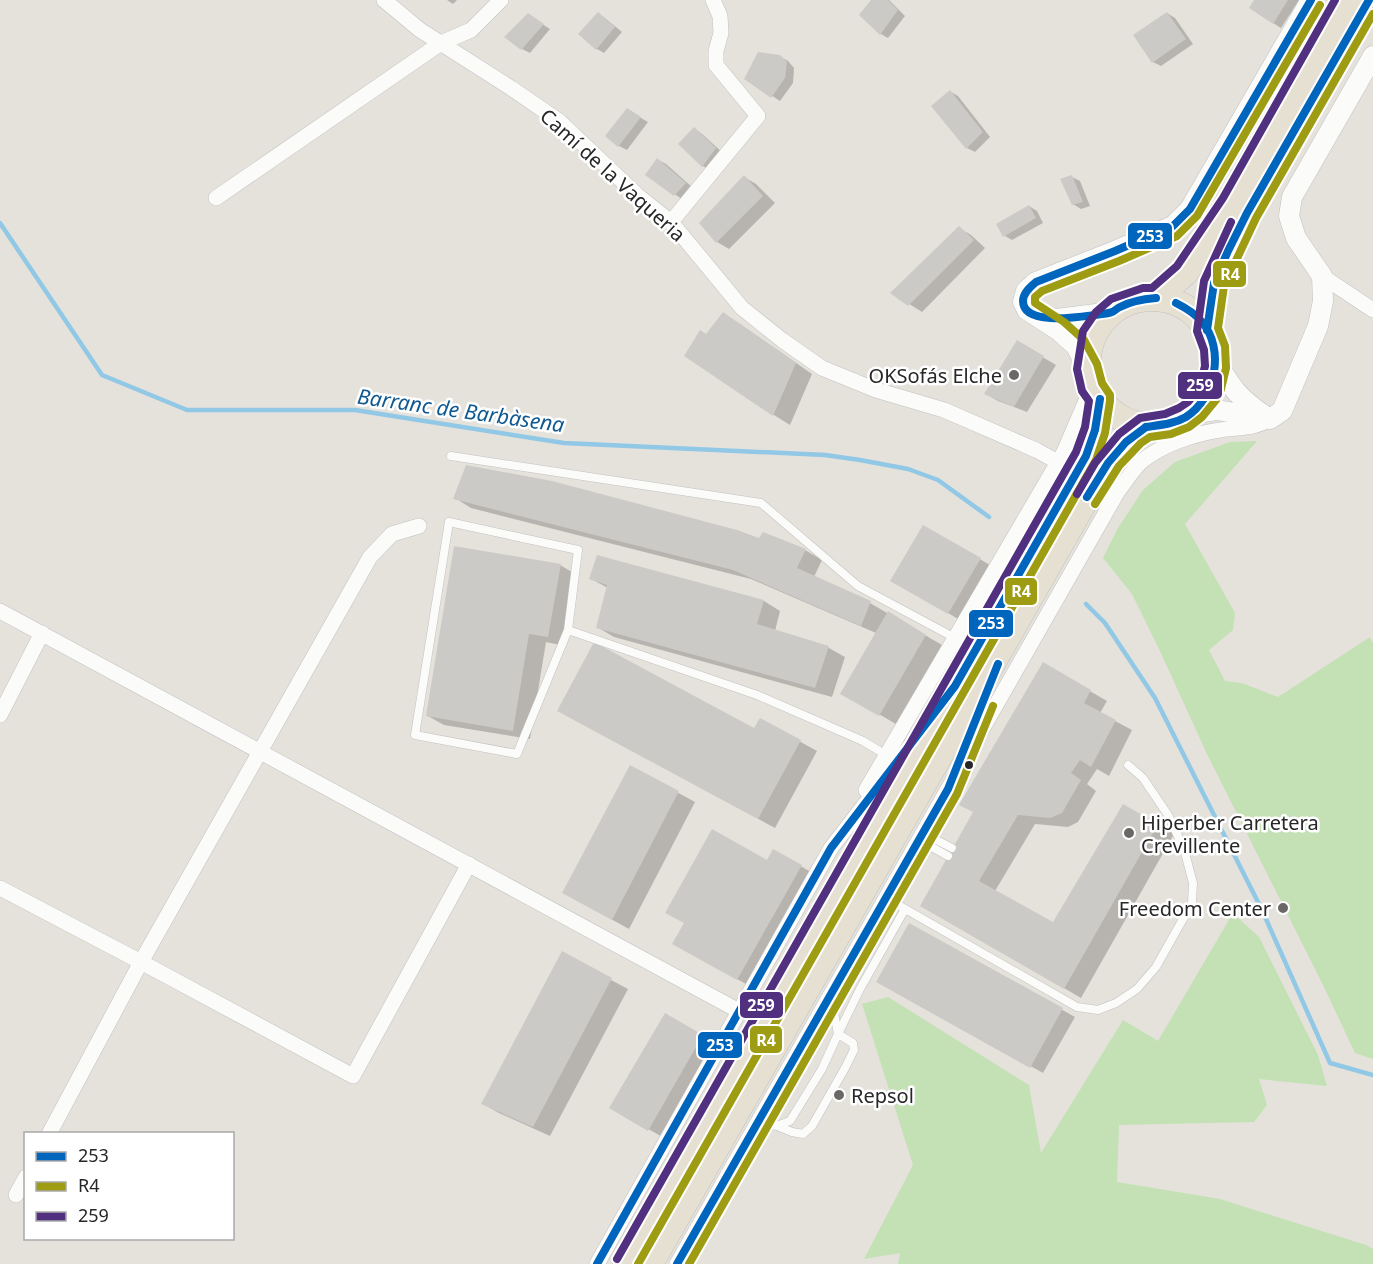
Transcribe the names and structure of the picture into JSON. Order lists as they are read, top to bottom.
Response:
{
  "streets": {
    "street": ["Camí de la Vaqueria"]
  },
  "water": ["Barranc de Barbàsena"],
  "places": [
    "OKSofás Elche",
    "Hiperber Carretera Crevillente",
    "Freedom Center",
    "Repsol"
  ],
  "lines": ["transit line 253", "transit line 259", "transit line R4"],
  "legend": ["253", "R4", "259"]
}
